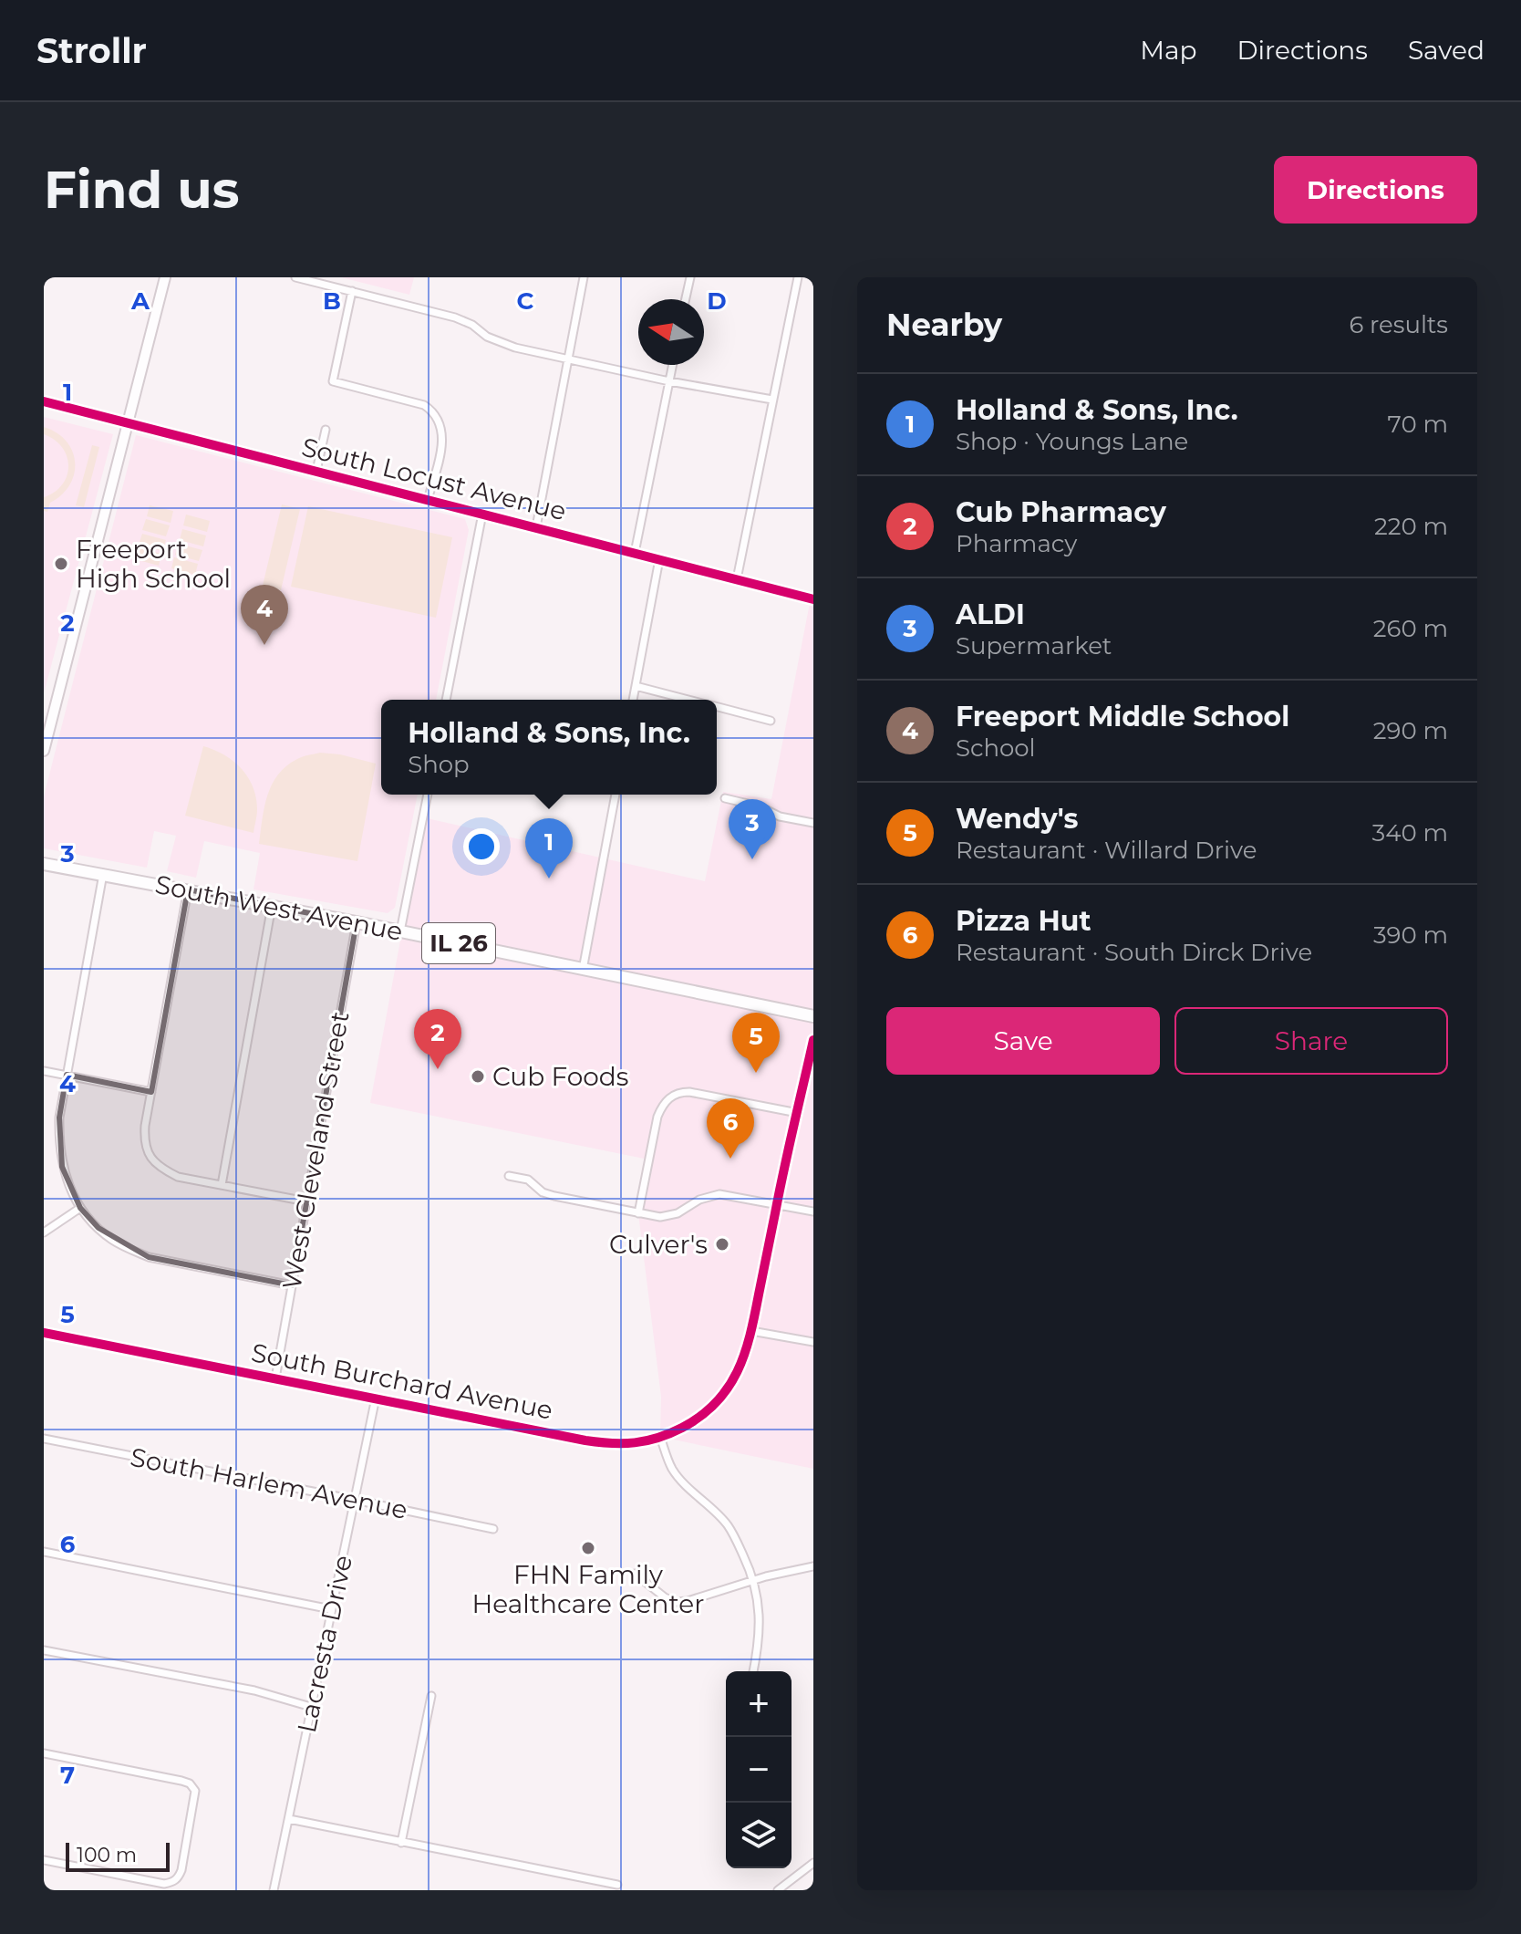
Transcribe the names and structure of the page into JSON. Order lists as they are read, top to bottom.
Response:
{
  "streets": {
    "main road": ["South West Avenue", "IL 26"],
    "street": [
      "South Locust Avenue",
      "West Cleveland Street",
      "South Burchard Avenue",
      "South Harlem Avenue",
      "Lacresta Drive"
    ]
  },
  "crossings": [
    ["South West Avenue", "West Cleveland Street"],
    ["West Cleveland Street", "South Burchard Avenue"],
    ["South Burchard Avenue", "Lacresta Drive"],
    ["South Harlem Avenue", "Lacresta Drive"]
  ],
  "places": [
    "Freeport High School",
    "Cub Foods",
    "Culver's",
    "FHN Family Healthcare Center"
  ],
  "scale_bar": "100 m",
  "north": "left",
  "page": {
    "header": "Strollr",
    "nav": ["Map", "Directions", "Saved"],
    "buttons": [
      "Directions",
      ["Save", "Share"]
    ],
    "title": "Find us",
    "heading": ["Nearby", "6 results"],
    "list": [
      {
        "mark": "1",
        "name": "Holland & Sons, Inc.",
        "note": "Shop · Youngs Lane",
        "value": "70 m"
      },
      {
        "mark": "2",
        "name": "Cub Pharmacy",
        "note": "Pharmacy",
        "value": "220 m"
      },
      {
        "mark": "3",
        "name": "ALDI",
        "note": "Supermarket",
        "value": "260 m"
      },
      {
        "mark": "4",
        "name": "Freeport Middle School",
        "note": "School",
        "value": "290 m"
      },
      {
        "mark": "5",
        "name": "Wendy's",
        "note": "Restaurant · Willard Drive",
        "value": "340 m"
      },
      {
        "mark": "6",
        "name": "Pizza Hut",
        "note": "Restaurant · South Dirck Drive",
        "value": "390 m"
      }
    ],
    "pins": [
      "4",
      "3",
      "1",
      "2",
      "5",
      "6"
    ],
    "popup": ["Holland & Sons, Inc.", "Shop"],
    "map_buttons": ["+", "−"],
    "scale": "100 m"
  },
  "grid": {
    "columns": [
      "A",
      "B",
      "C",
      "D"
    ],
    "rows": [
      "1",
      "2",
      "3",
      "4",
      "5",
      "6",
      "7"
    ]
  }
}
